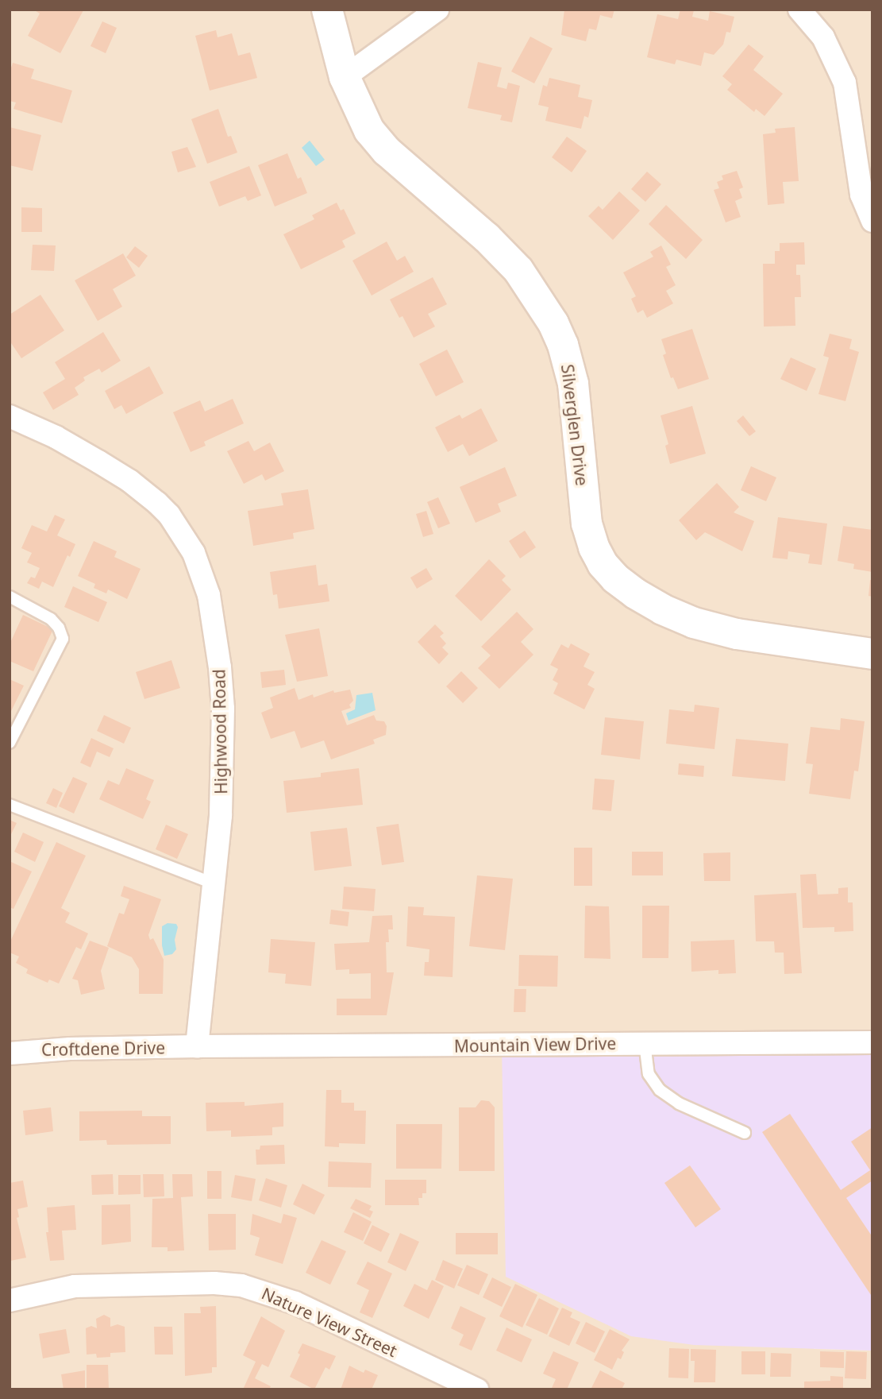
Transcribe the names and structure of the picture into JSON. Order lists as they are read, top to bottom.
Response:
{
  "streets": {
    "street": [
      "Silverglen Drive",
      "Highwood Road",
      "Mountain View Drive",
      "Croftdene Drive",
      "Nature View Street"
    ]
  },
  "crossings": [
    ["Highwood Road", "Mountain View Drive"],
    ["Highwood Road", "Croftdene Drive"],
    ["Mountain View Drive", "Croftdene Drive"]
  ]
}
